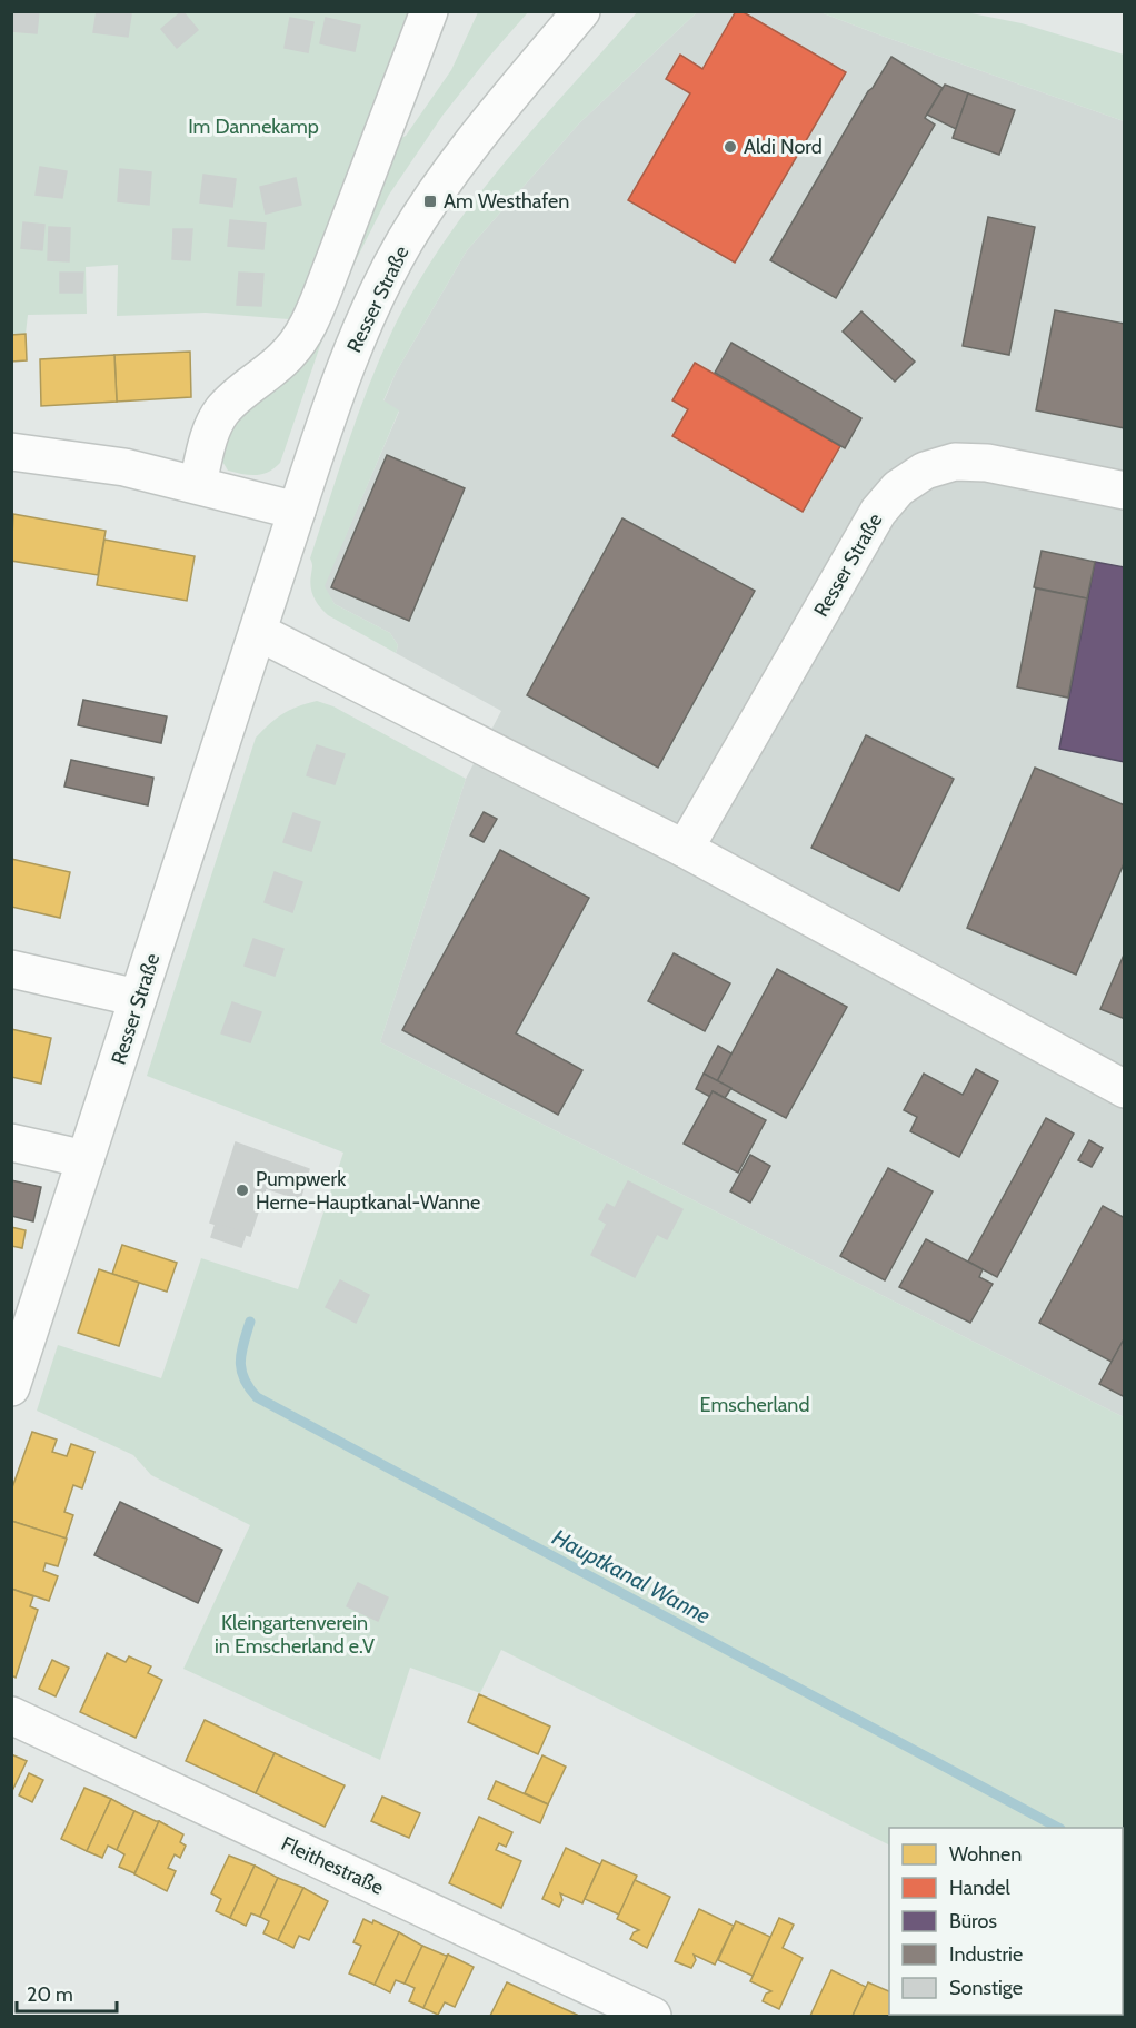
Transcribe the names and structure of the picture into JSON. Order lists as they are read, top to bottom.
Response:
{
  "streets": {
    "street": ["Resser Straße", "Fleithestraße"]
  },
  "water": ["Hauptkanal Wanne"],
  "parks": ["Im Dannekamp", "Emscherland", "Kleingartenverein in Emscherland e.V"],
  "places": {
    "other": ["Aldi Nord", "Pumpwerk Herne-Hauptkanal-Wanne"],
    "transit": ["Am Westhafen"]
  },
  "legend": [
    "Wohnen",
    "Handel",
    "Büros",
    "Industrie",
    "Sonstige"
  ],
  "scale_bar": "20 m"
}
